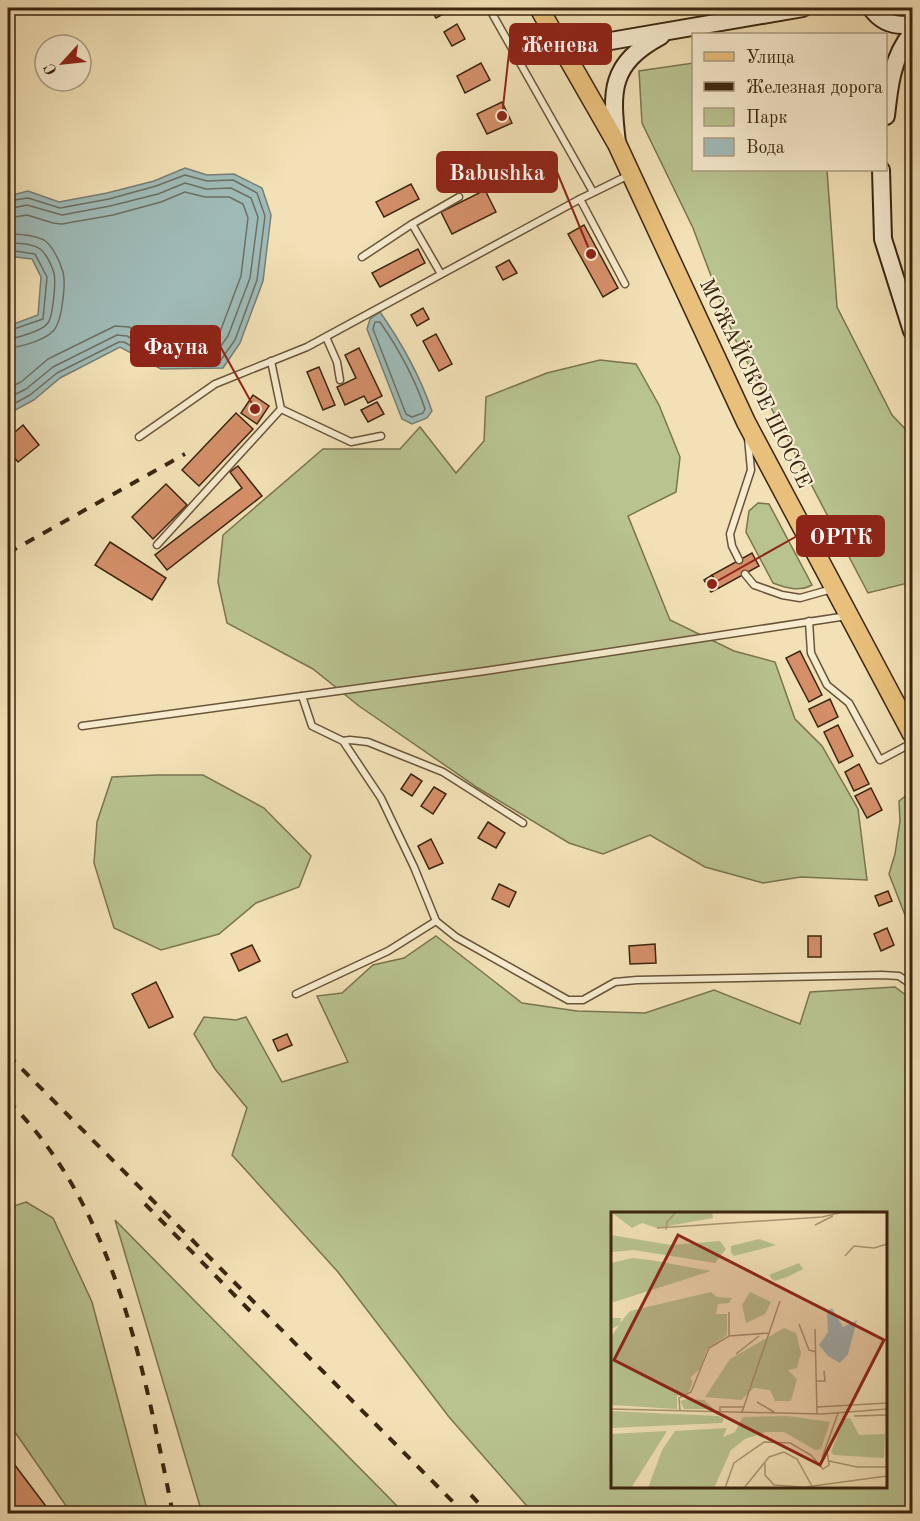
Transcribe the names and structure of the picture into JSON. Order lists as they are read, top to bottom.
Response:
{
  "streets": {
    "main road": ["МОЖАЙСКОЕ ШОССЕ"]
  },
  "places": [
    "Женева",
    "Babushka",
    "Фауна",
    "ОРТК"
  ],
  "legend": [
    "Улица",
    "Железная дорога",
    "Парк",
    "Вода"
  ],
  "north": "bottom left"
}
